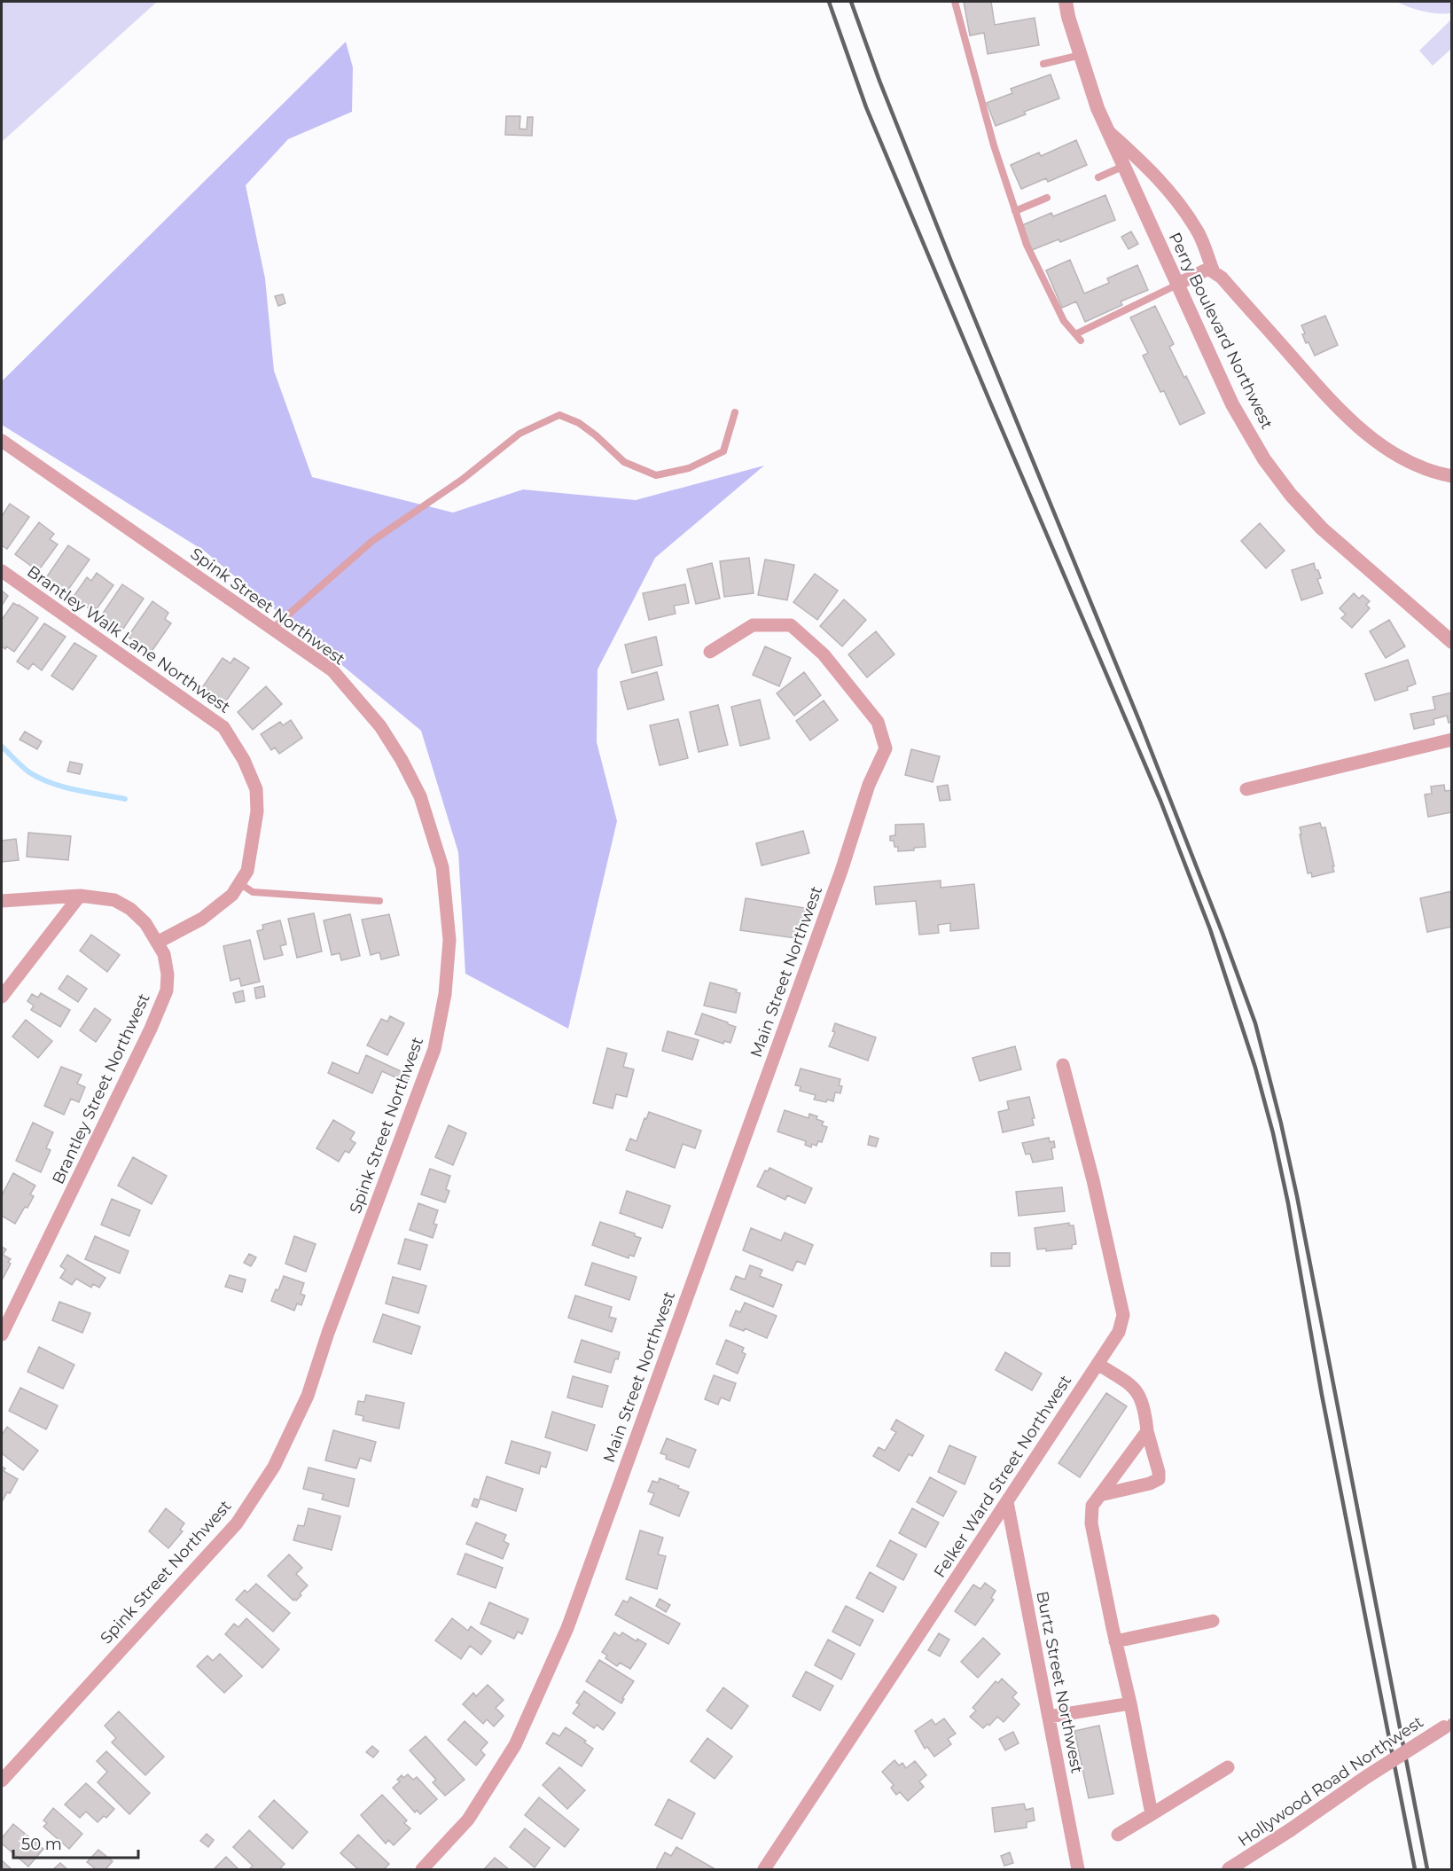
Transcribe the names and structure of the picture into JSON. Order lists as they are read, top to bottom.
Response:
{
  "streets": {
    "street": [
      "Perry Boulevard Northwest",
      "Spink Street Northwest",
      "Brantley Walk Lane Northwest",
      "Main Street Northwest",
      "Brantley Street Northwest",
      "Felker Ward Street Northwest",
      "Burtz Street Northwest",
      "Hollywood Road Northwest"
    ]
  },
  "crossings": [
    ["Brantley Walk Lane Northwest", "Brantley Street Northwest"],
    ["Felker Ward Street Northwest", "Burtz Street Northwest"]
  ],
  "scale_bar": "50 m"
}
